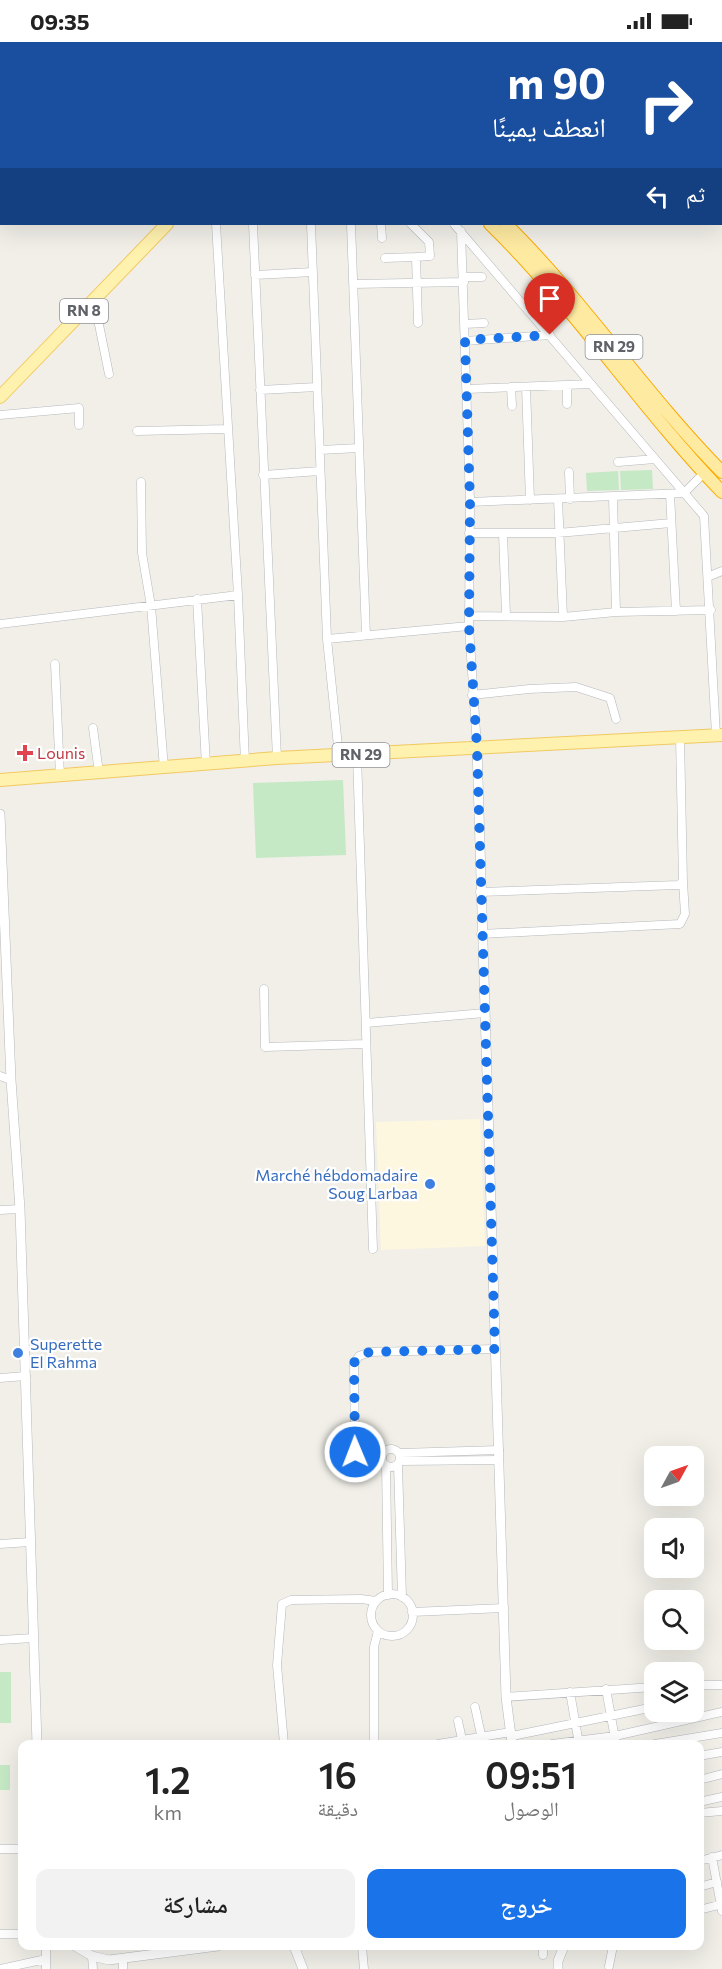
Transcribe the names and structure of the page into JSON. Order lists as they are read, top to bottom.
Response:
{
  "streets": {
    "highway": ["RN 29"],
    "main road": ["RN 8"]
  },
  "places": {
    "health": ["Lounis"],
    "other": ["Marché hébdomadaire Soug Larbaa", "Superette El Rahma"]
  },
  "north": "top right",
  "page": {
    "status": "09:35",
    "turn": ["90 m", "انعطف يمينًا"],
    "then": "ثم",
    "eta": [
      "09:51",
      "الوصول",
      "16",
      "دقيقة",
      "1.2",
      "km"
    ],
    "buttons": ["خروج", "مشاركة"]
  }
}
